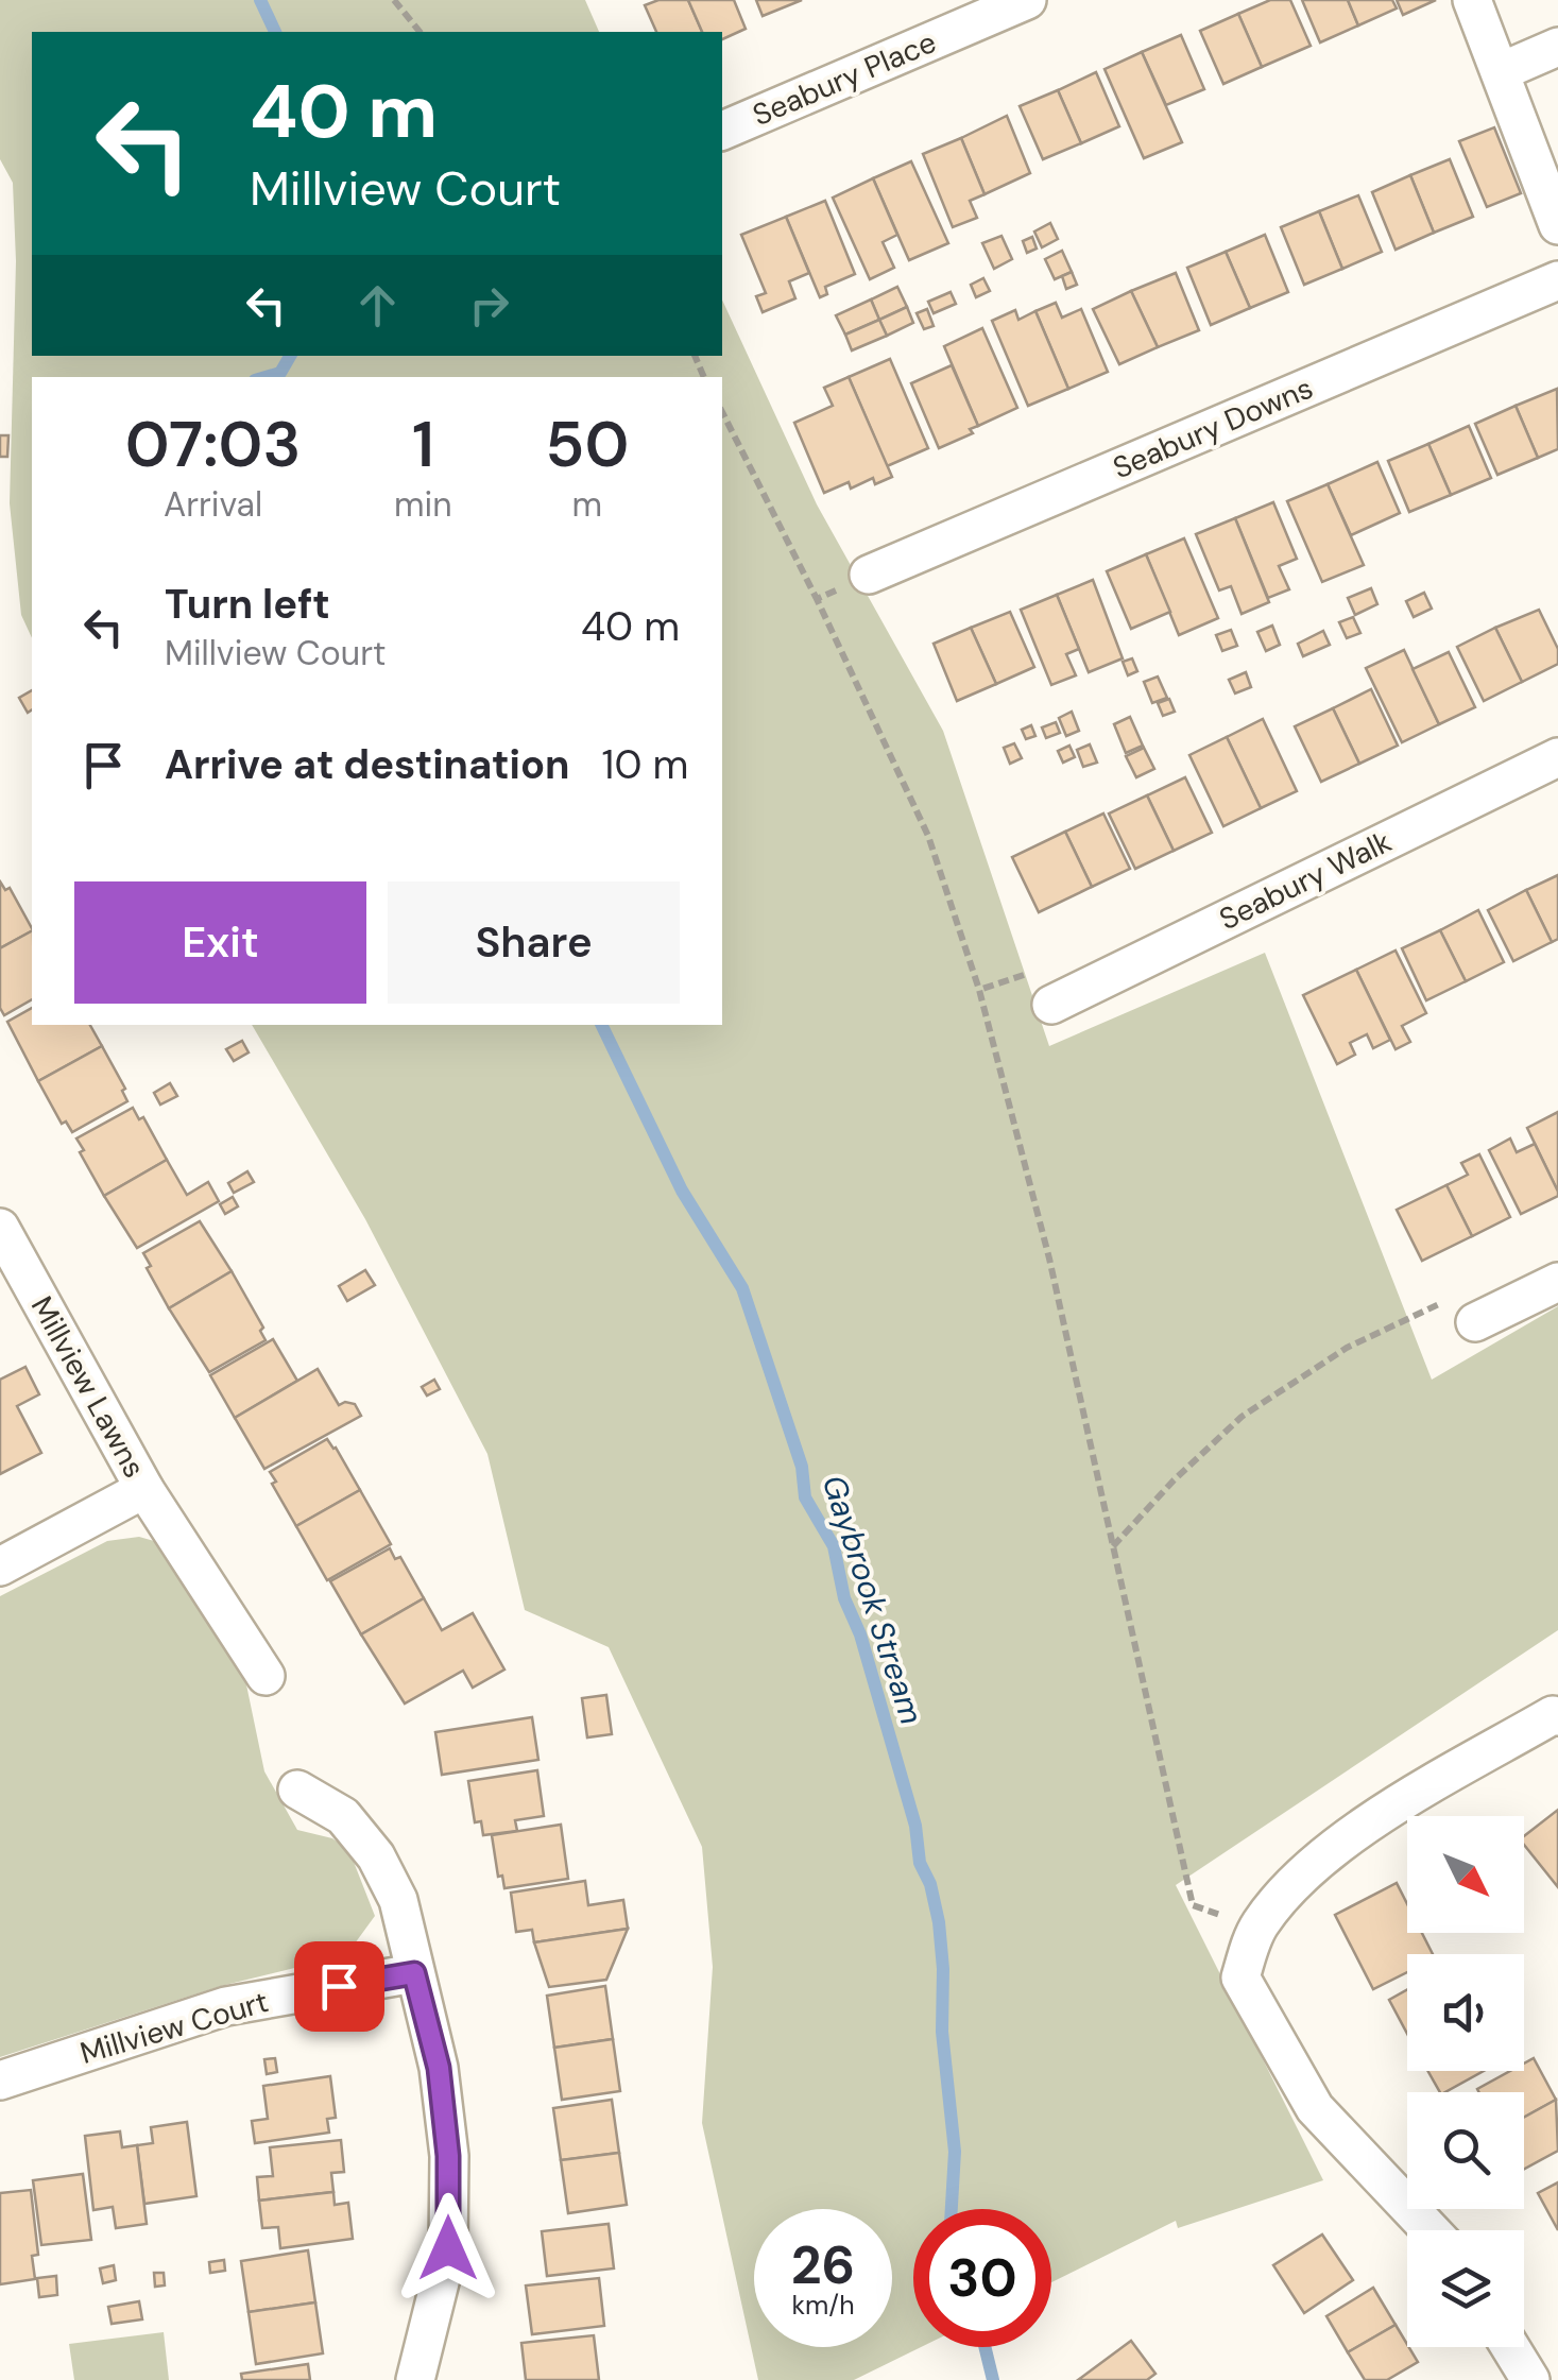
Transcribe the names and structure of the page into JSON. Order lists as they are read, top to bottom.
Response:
{
  "streets": {
    "street": [
      "Seabury Place",
      "Seabury Downs",
      "Seabury Walk",
      "Millview Lawns",
      "Millview Court"
    ]
  },
  "water": ["Gaybrook Stream"],
  "north": "bottom right",
  "page": {
    "turn": ["40 m", "Millview Court"],
    "eta": [
      "07:03",
      "Arrival",
      "1",
      "min",
      "50",
      "m"
    ],
    "list": [
      {
        "name": "Turn left",
        "note": "Millview Court",
        "value": "40 m"
      },
      {
        "name": "Arrive at destination",
        "value": "10 m"
      }
    ],
    "buttons": ["Exit", "Share"],
    "speed": "26 km/h",
    "limit": "30"
  }
}
